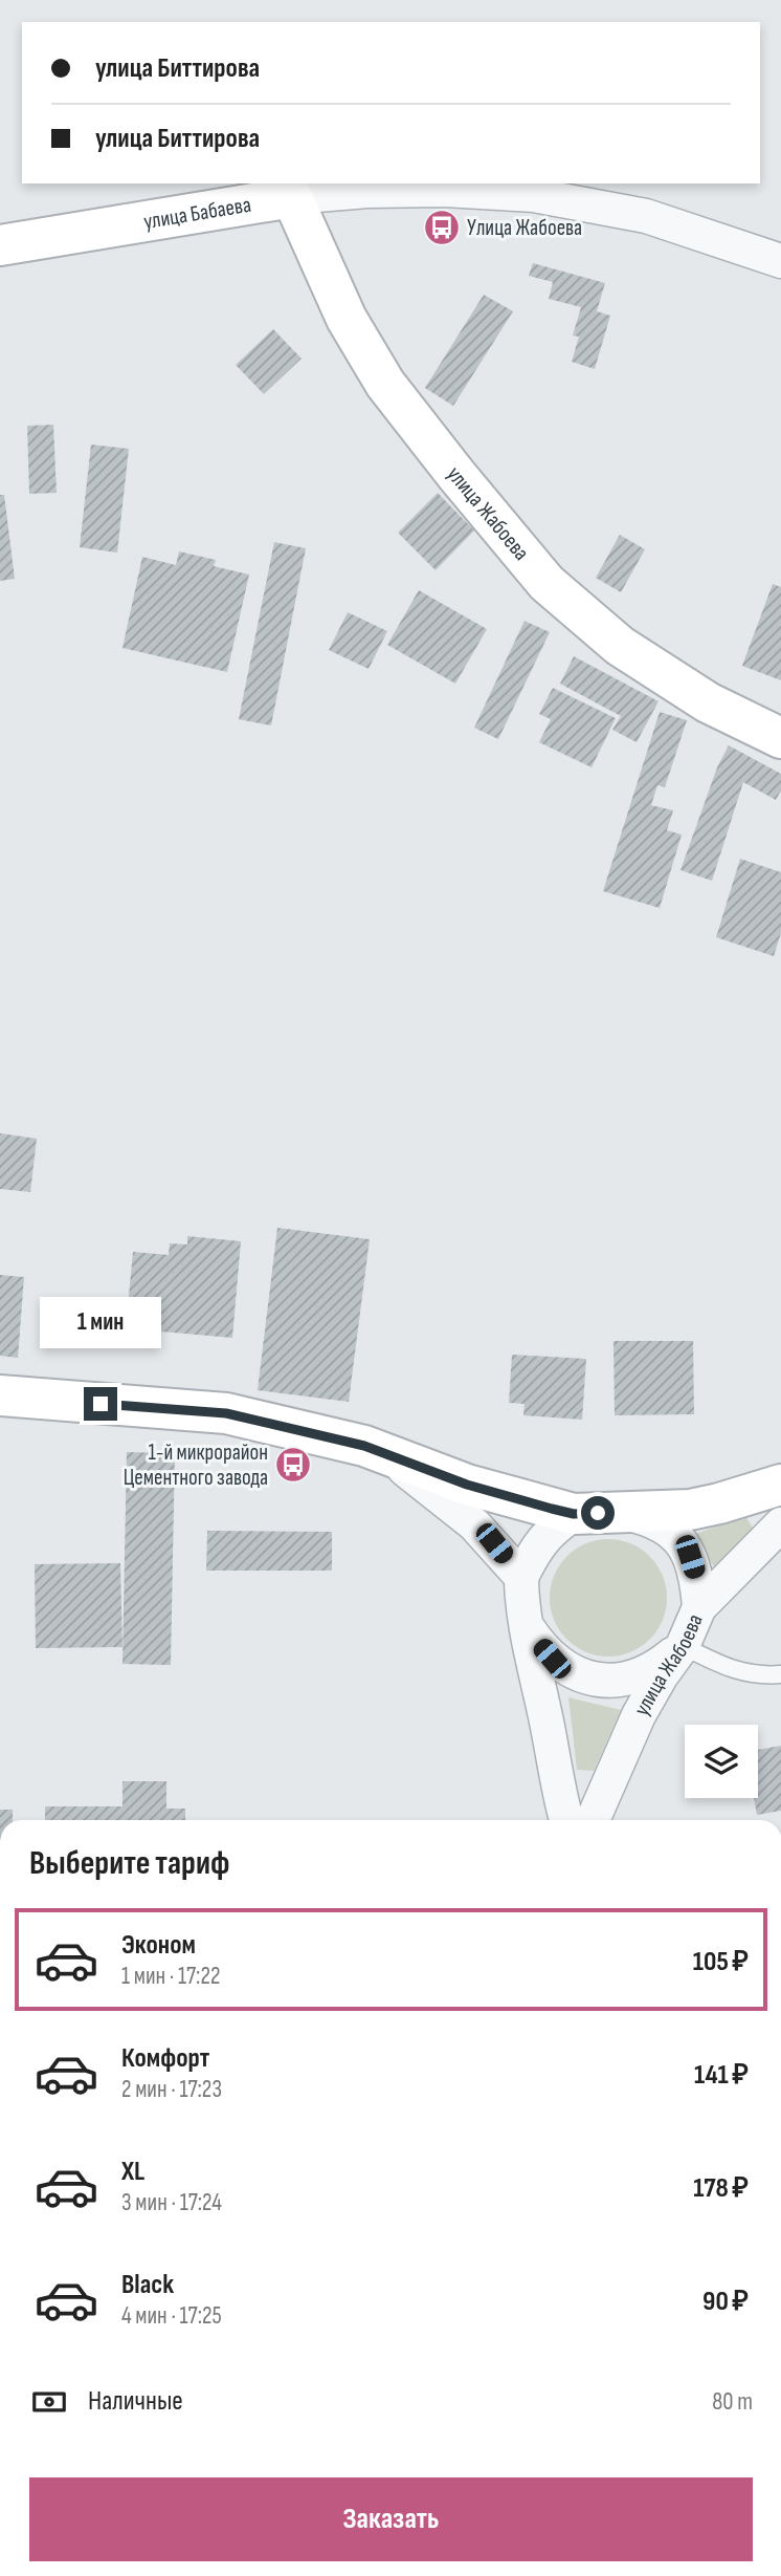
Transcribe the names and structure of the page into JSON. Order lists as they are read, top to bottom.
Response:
{
  "streets": {
    "street": ["улица Бабаева", "улица Жабоева"]
  },
  "crossings": [
    ["улица Бабаева", "улица Жабоева"]
  ],
  "places": {
    "bus stop": ["Улица Жабоева", "1-й микрорайон Цементного завода"]
  },
  "page": {
    "banner": ["улица Биттирова", "улица Биттирова"],
    "bubble": "1 мин",
    "heading": "Выберите тариф",
    "list": [
      {
        "name": "Эконом",
        "note": "1 мин · 17:22",
        "value": "105 ₽"
      },
      {
        "name": "Комфорт",
        "note": "2 мин · 17:23",
        "value": "141 ₽"
      },
      {
        "name": "XL",
        "note": "3 мин · 17:24",
        "value": "178 ₽"
      },
      {
        "name": "Black",
        "note": "4 мин · 17:25",
        "value": "90 ₽"
      }
    ],
    "pay": ["Наличные", "80 m"],
    "buttons": "Заказать"
  }
}
